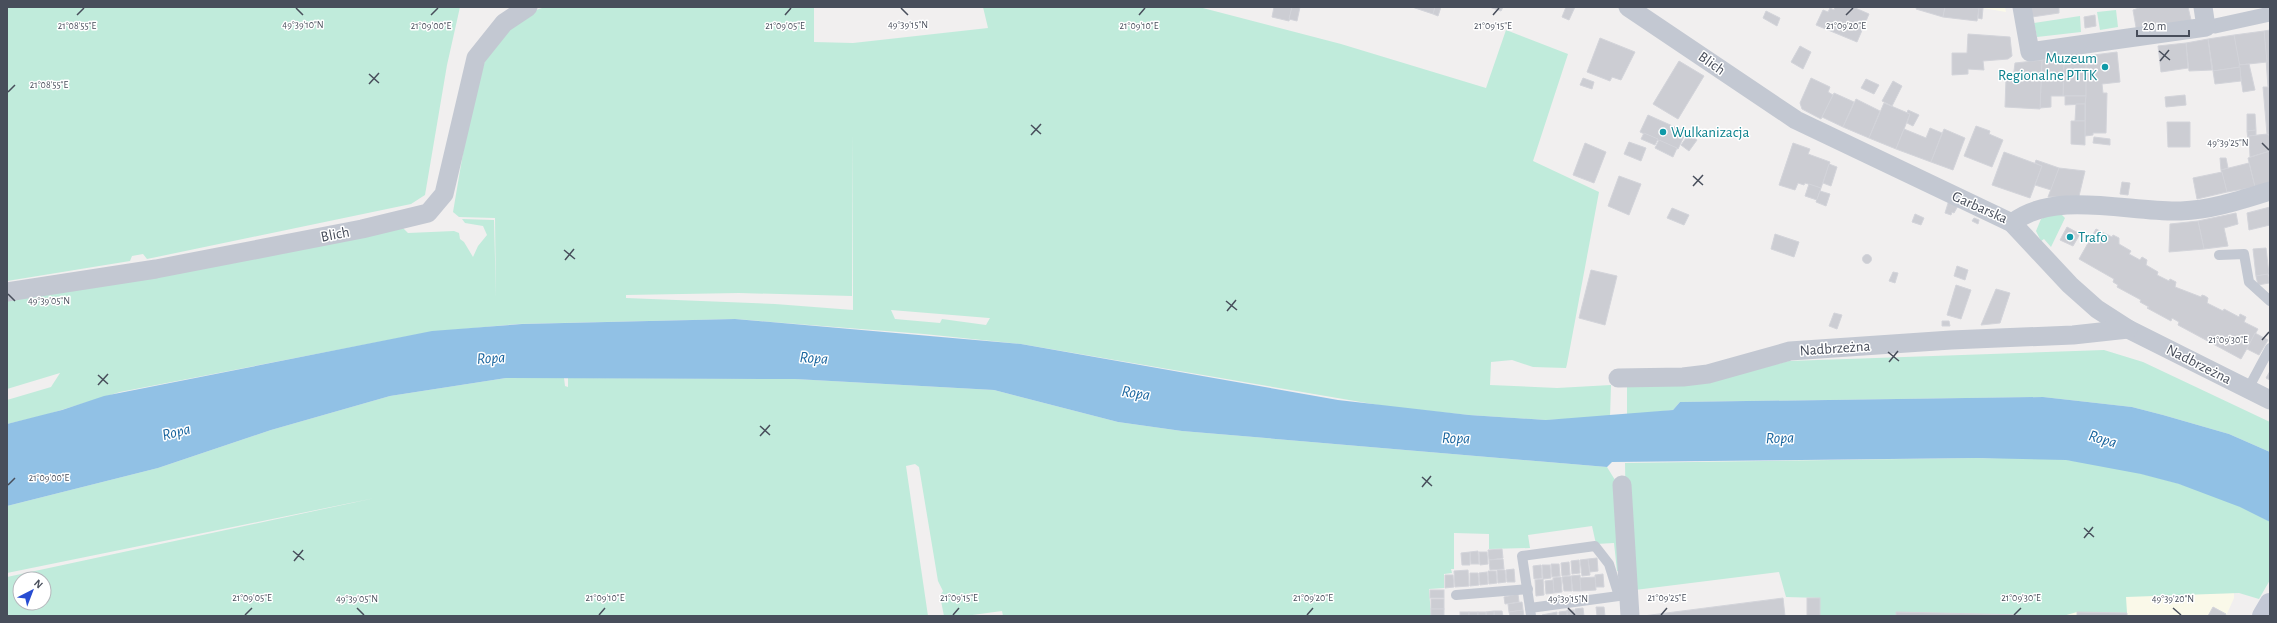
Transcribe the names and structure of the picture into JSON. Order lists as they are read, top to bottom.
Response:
{
  "streets": {
    "street": ["Blich", "Garbarska", "Nadbrzeżna"]
  },
  "crossings": [
    ["Blich", "Garbarska"],
    ["Garbarska", "Nadbrzeżna"]
  ],
  "water": ["Ropa"],
  "places": ["Muzeum Regionalne PTTK", "Wulkanizacja", "Trafo"],
  "scale_bar": "20 m",
  "north": "top right",
  "coordinates": [
    "49°39'10\"N",
    "49°39'15\"N",
    "21°08'55\"E",
    "21°09'00\"E",
    "21°09'10\"E",
    "21°09'15\"E",
    "21°09'05\"E",
    "21°09'20\"E",
    "49°39'25\"N",
    "49°39'05\"N",
    "21°09'30\"E",
    "21°09'25\"E",
    "49°39'20\"N"
  ]
}
